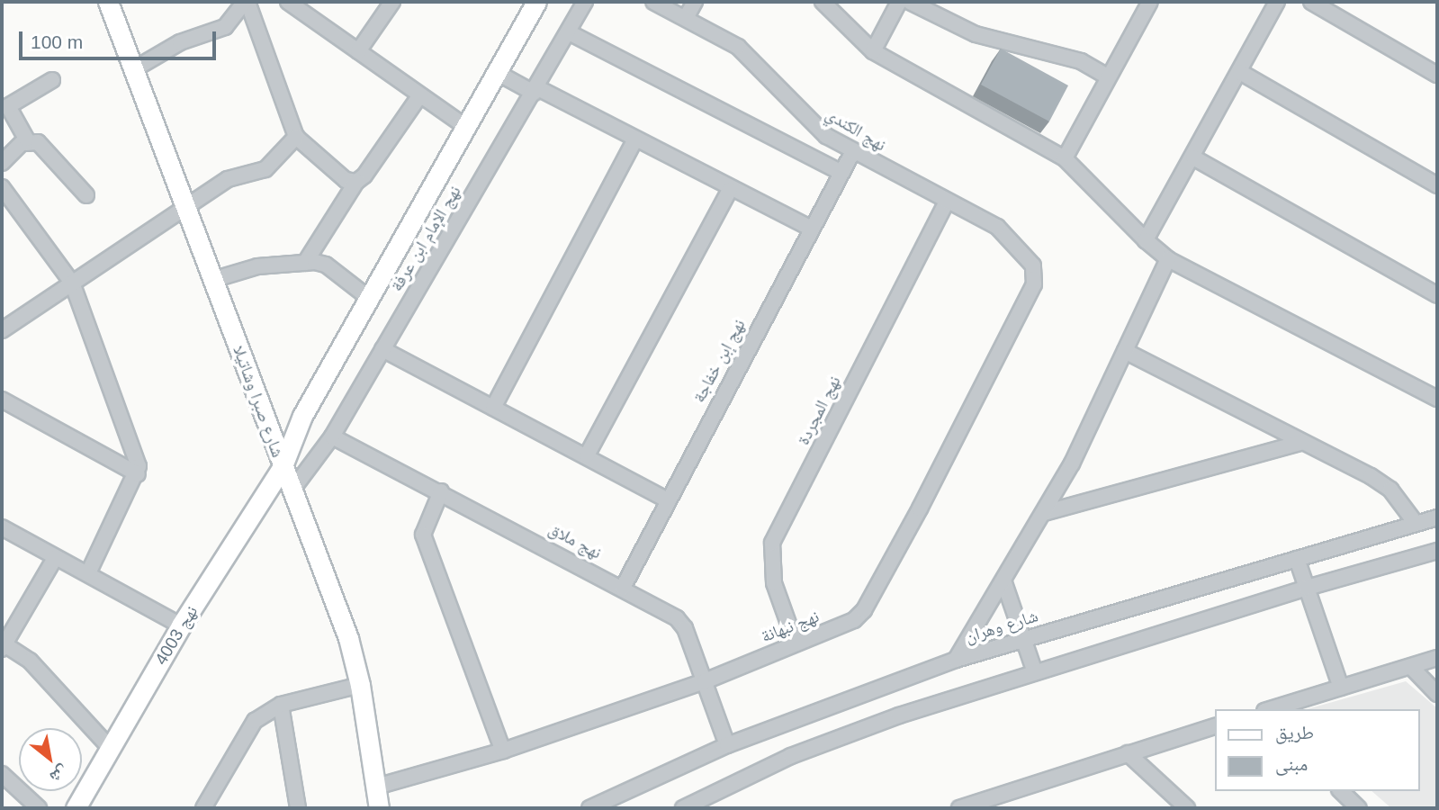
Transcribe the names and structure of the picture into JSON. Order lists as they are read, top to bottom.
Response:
{
  "streets": {
    "street": [
      "نهج الكندي",
      "نهج الإمام ابن عرفة",
      "نهج إبن خفاجة",
      "شارع صبرا وشاتيلا",
      "نهج المجردة",
      "نهج ملاق",
      "نهج نبهانة",
      "شارع وهران",
      "نهج 4003"
    ]
  },
  "crossings": [
    ["نهج الكندي", "نهج إبن خفاجة"],
    ["نهج الكندي", "نهج المجردة"],
    ["نهج الكندي", "نهج نبهانة"],
    ["نهج الإمام ابن عرفة", "شارع صبرا وشاتيلا"],
    ["نهج الإمام ابن عرفة", "نهج ملاق"],
    ["نهج إبن خفاجة", "نهج ملاق"],
    ["شارع صبرا وشاتيلا", "نهج نبهانة"],
    ["شارع صبرا وشاتيلا", "نهج 4003"],
    ["نهج المجردة", "نهج نبهانة"],
    ["نهج ملاق", "نهج نبهانة"],
    ["نهج ملاق", "شارع وهران"]
  ],
  "legend": ["طريق", "مبنى"],
  "scale_bar": "100 m",
  "north": "bottom right"
}
